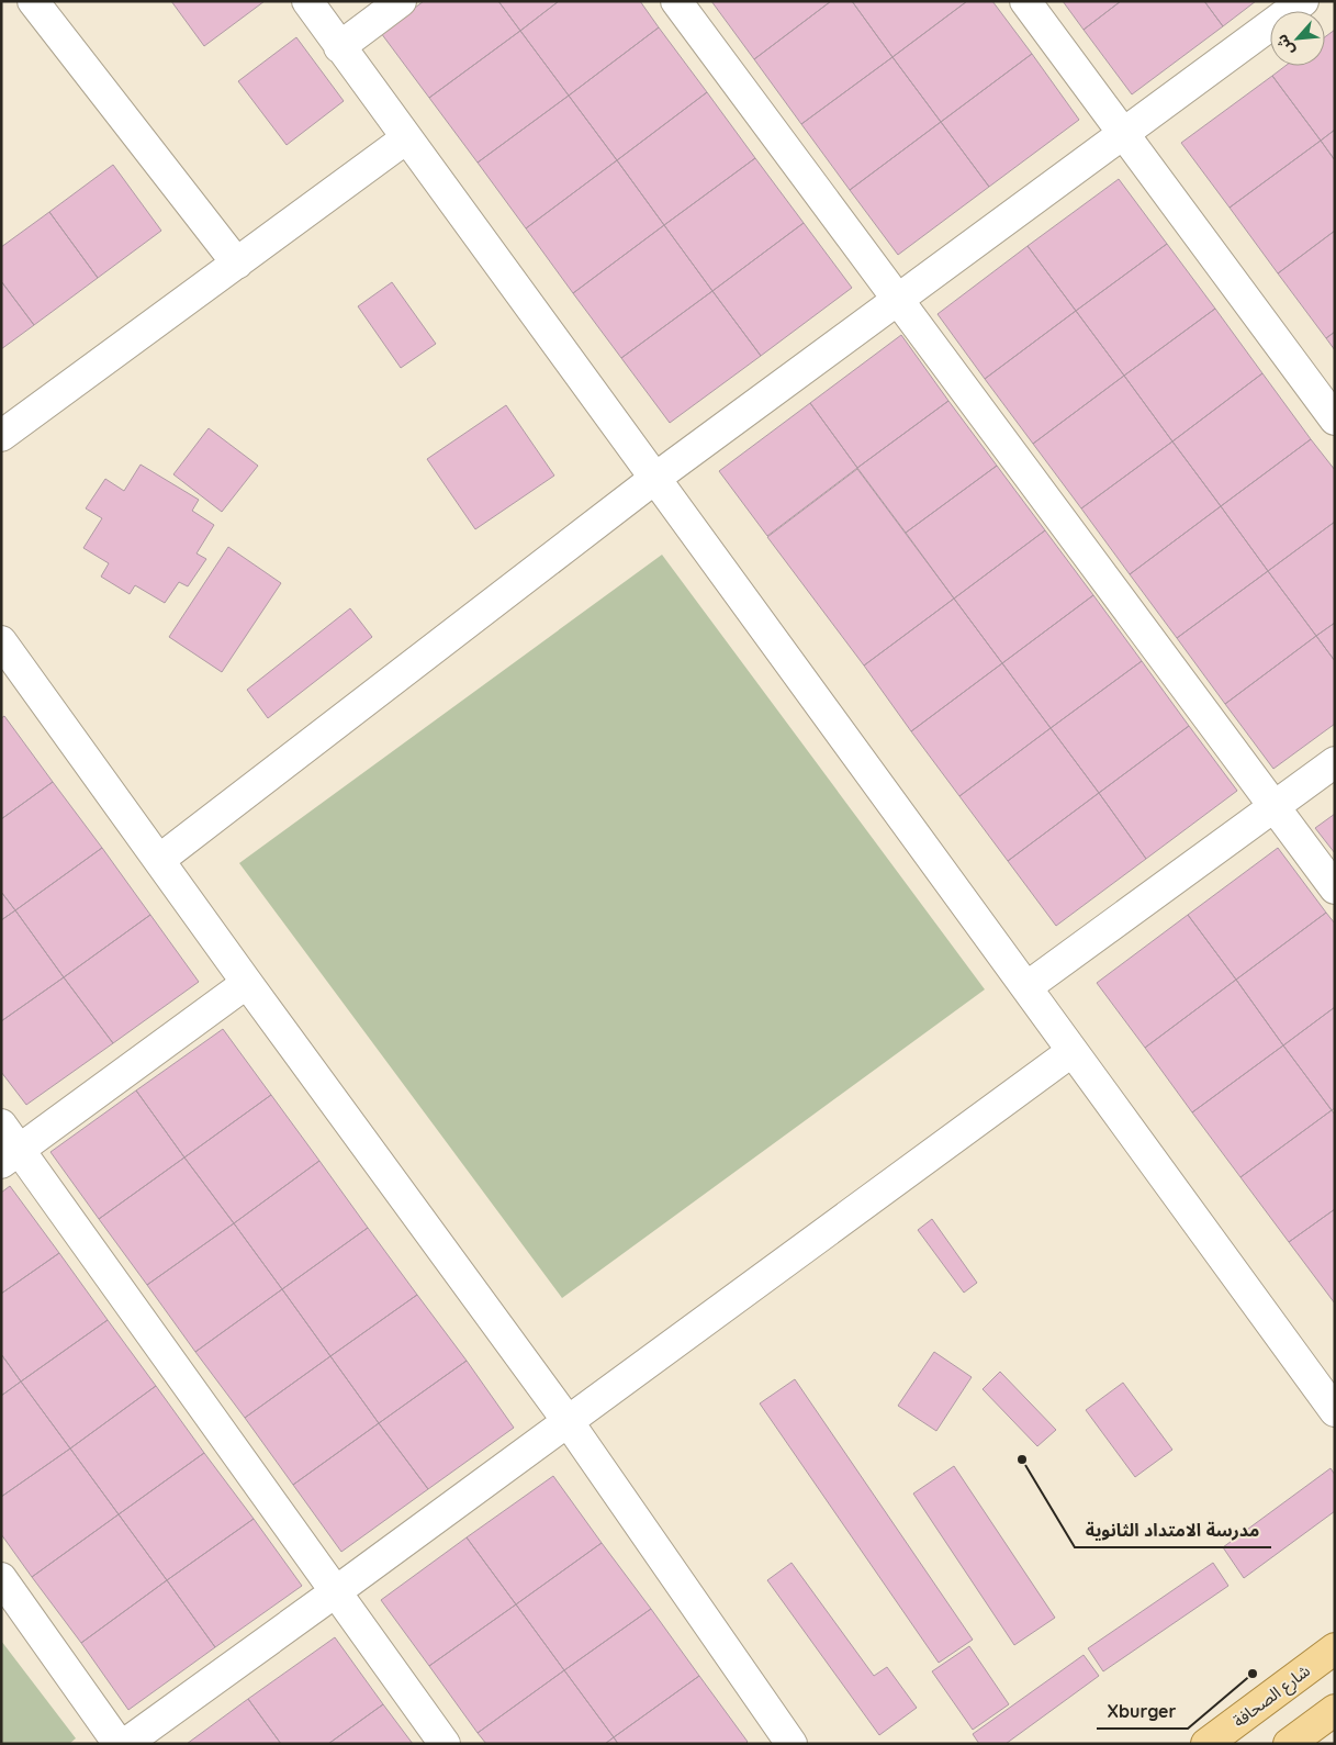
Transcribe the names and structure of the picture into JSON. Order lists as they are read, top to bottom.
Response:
{
  "streets": {
    "main road": ["شارع الصحافة"]
  },
  "places": ["مدرسة الامتداد الثانوية", "Xburger"],
  "north": "bottom left"
}
